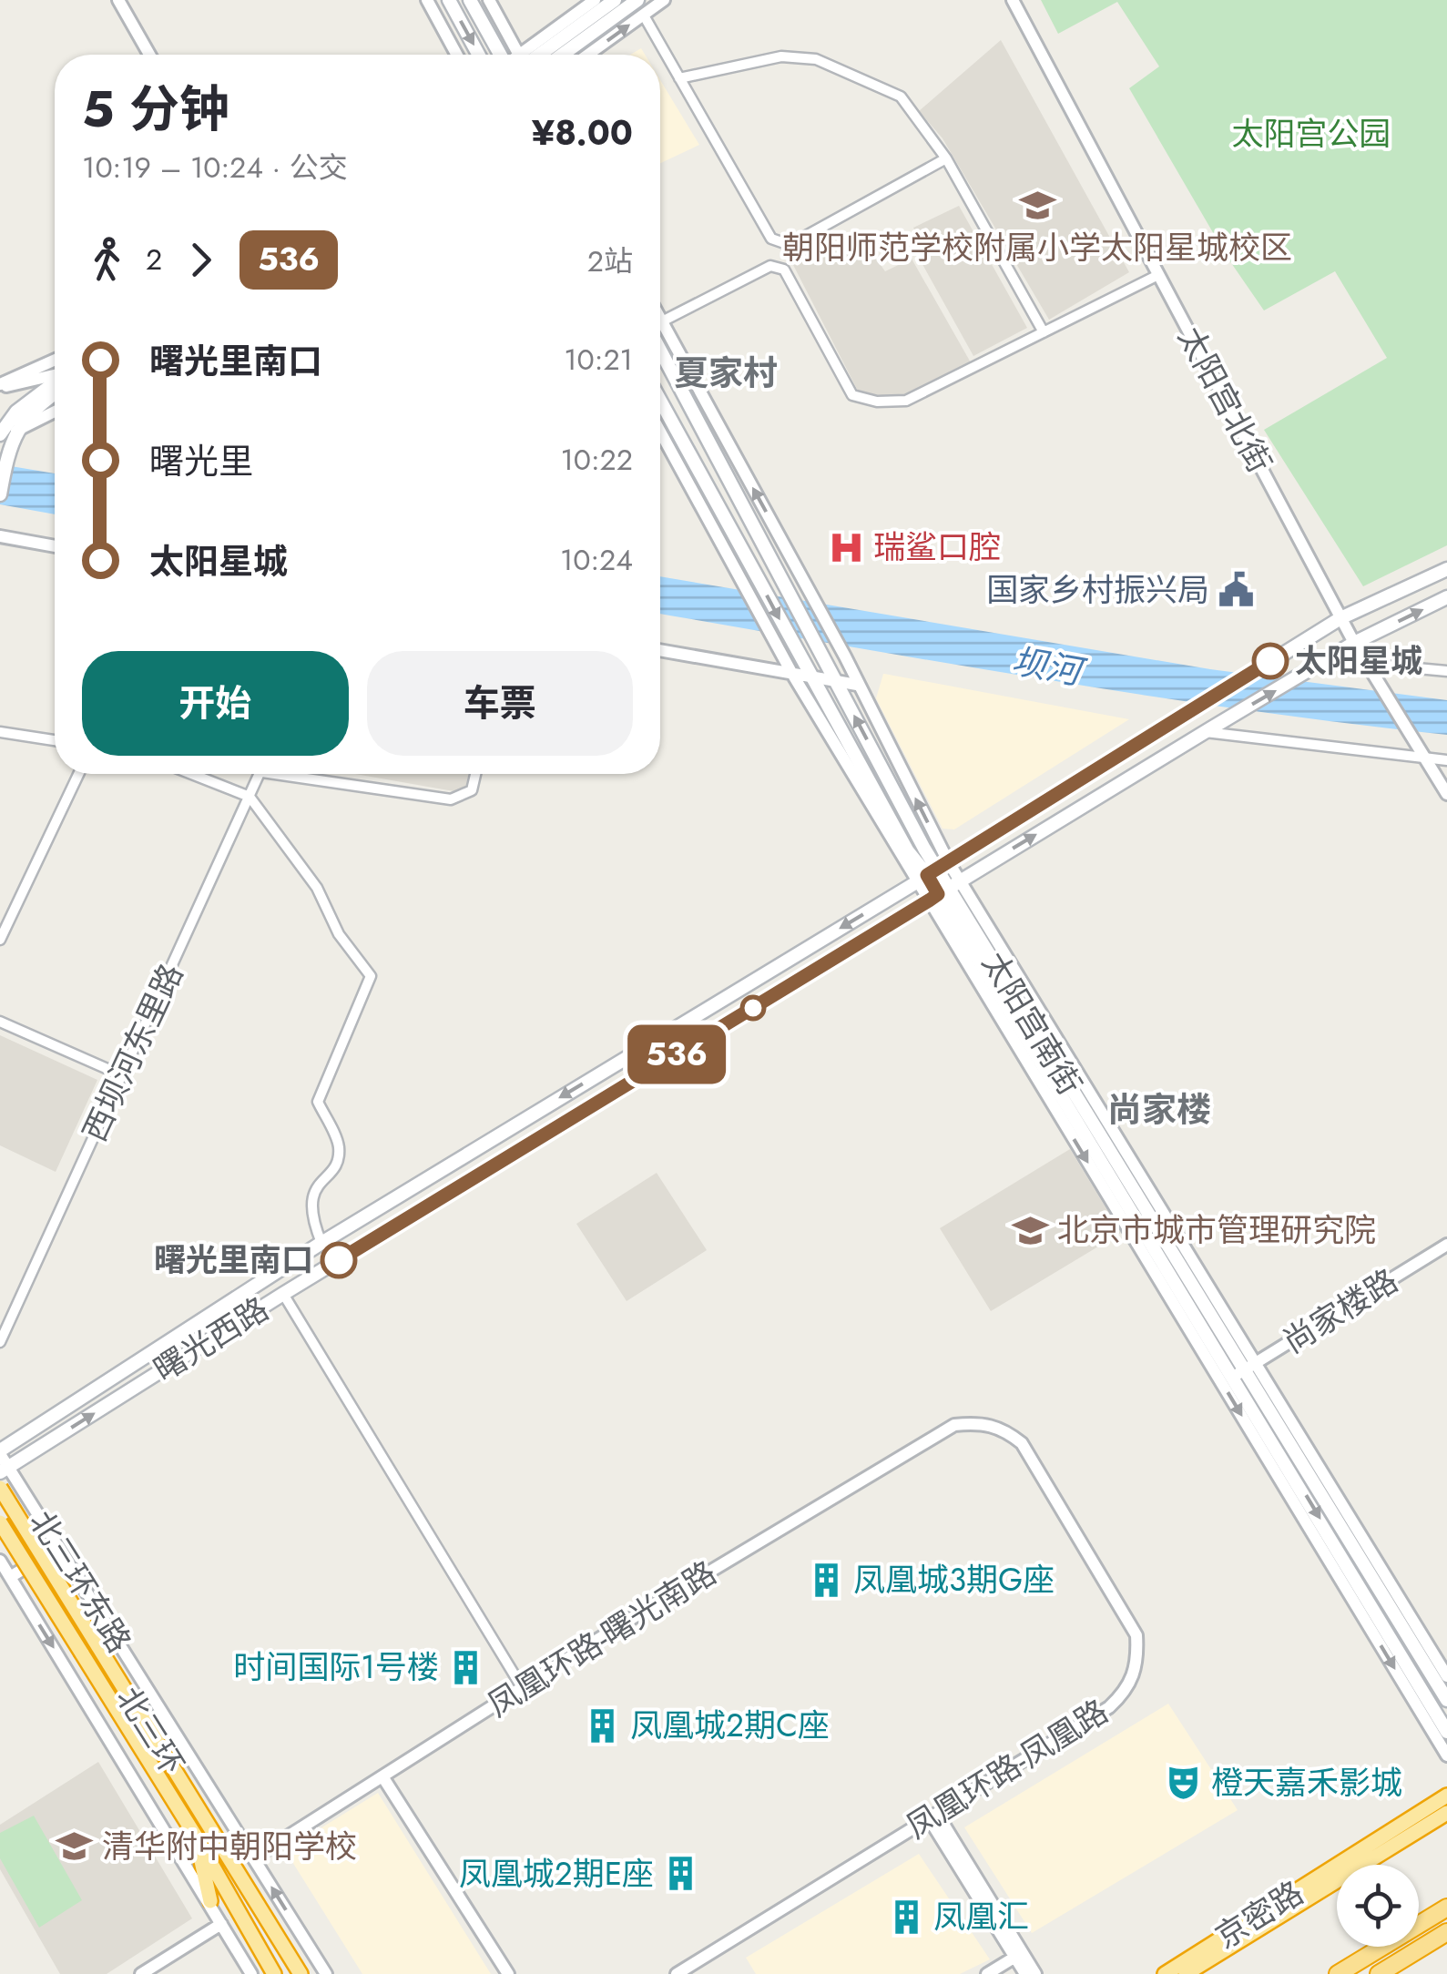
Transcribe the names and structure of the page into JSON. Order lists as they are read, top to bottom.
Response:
{
  "streets": {
    "highway": ["北三环", "京密路"],
    "main road": ["太阳宫南街", "曙光西路"],
    "street": [
      "太阳宫北街",
      "西坝河东里路",
      "尚家楼路",
      "北三环东路",
      "凤凰环路-曙光南路",
      "凤凰环路-凤凰路"
    ]
  },
  "crossings": [
    ["太阳宫北街", "曙光西路"],
    ["太阳宫南街", "尚家楼路"],
    ["太阳宫南街", "曙光西路"],
    ["曙光西路", "北三环东路"],
    ["北三环东路", "凤凰环路-曙光南路"],
    ["凤凰环路-曙光南路", "凤凰环路-凤凰路"]
  ],
  "districts": ["夏家村", "尚家楼"],
  "water": ["坝河"],
  "parks": ["太阳宫公园"],
  "places": {
    "school or university": ["朝阳师范学校附属小学太阳星城校区", "北京市城市管理研究院", "清华附中朝阳学校"],
    "hospital": ["瑞鲨口腔"],
    "public building": ["国家乡村振兴局"],
    "other": ["太阳星城", "曙光里南口"],
    "building": [
      "凤凰城3期G座",
      "时间国际1号楼",
      "凤凰城2期C座",
      "凤凰城2期E座",
      "凤凰汇"
    ],
    "theatre": ["橙天嘉禾影城"]
  },
  "lines": ["bus line 536"],
  "page": {
    "on_map": "536",
    "heading": ["5 分钟", "10:19 – 10:24 · 公交", "¥8.00"],
    "legs": ["2", "536", "2站"],
    "list": [
      {
        "name": "曙光里南口",
        "value": "10:21"
      },
      {
        "name": "曙光里",
        "value": "10:22"
      },
      {
        "name": "太阳星城",
        "value": "10:24"
      }
    ],
    "buttons": ["开始", "车票"]
  }
}
